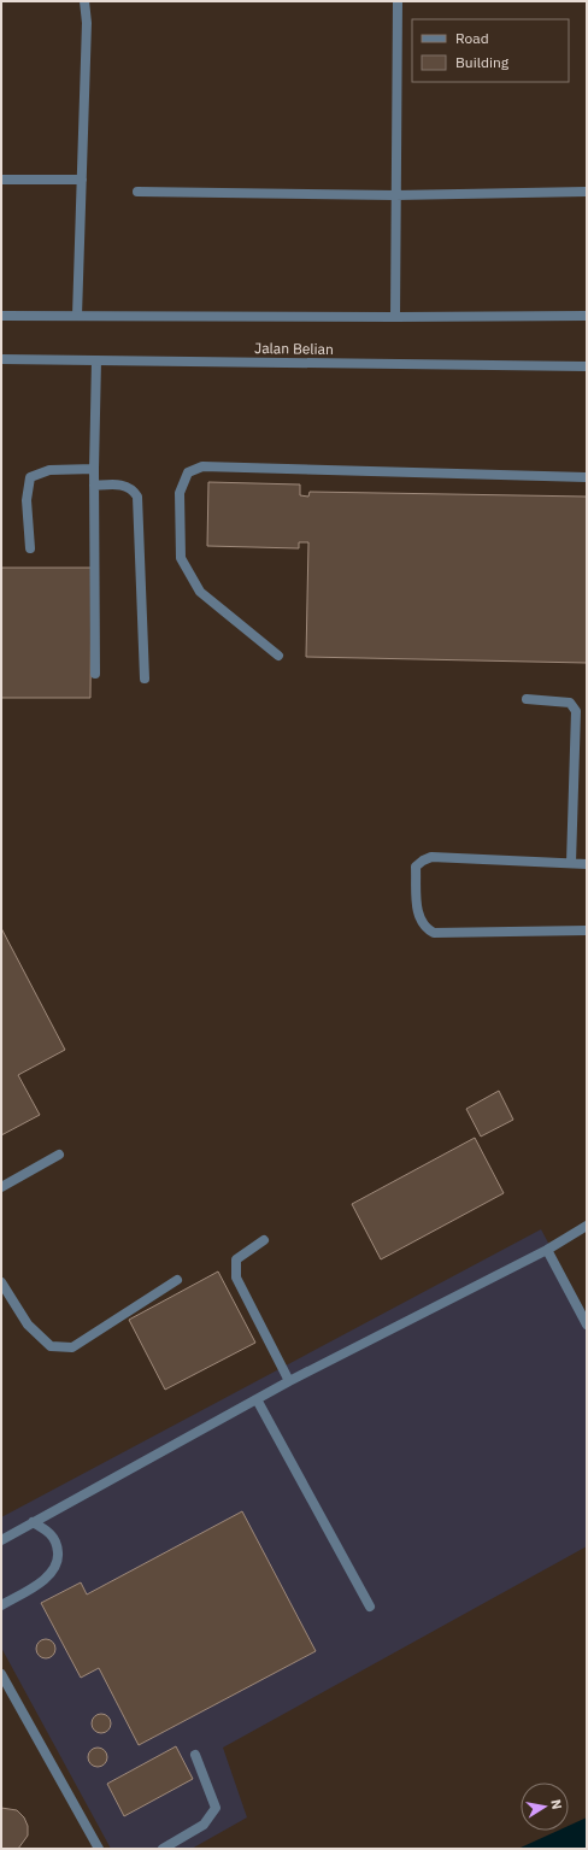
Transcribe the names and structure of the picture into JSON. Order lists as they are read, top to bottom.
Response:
{
  "streets": {
    "street": ["Jalan Belian"]
  },
  "legend": ["Road", "Building"],
  "north": "right"
}
